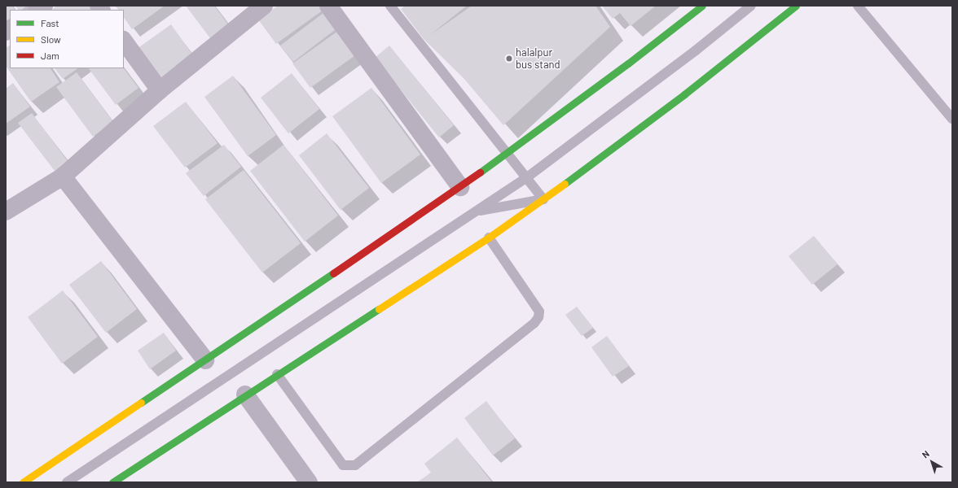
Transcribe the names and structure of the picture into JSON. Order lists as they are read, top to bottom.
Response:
{
  "places": ["halalpur bus stand"],
  "legend": ["Fast", "Slow", "Jam"],
  "north": "top left"
}
